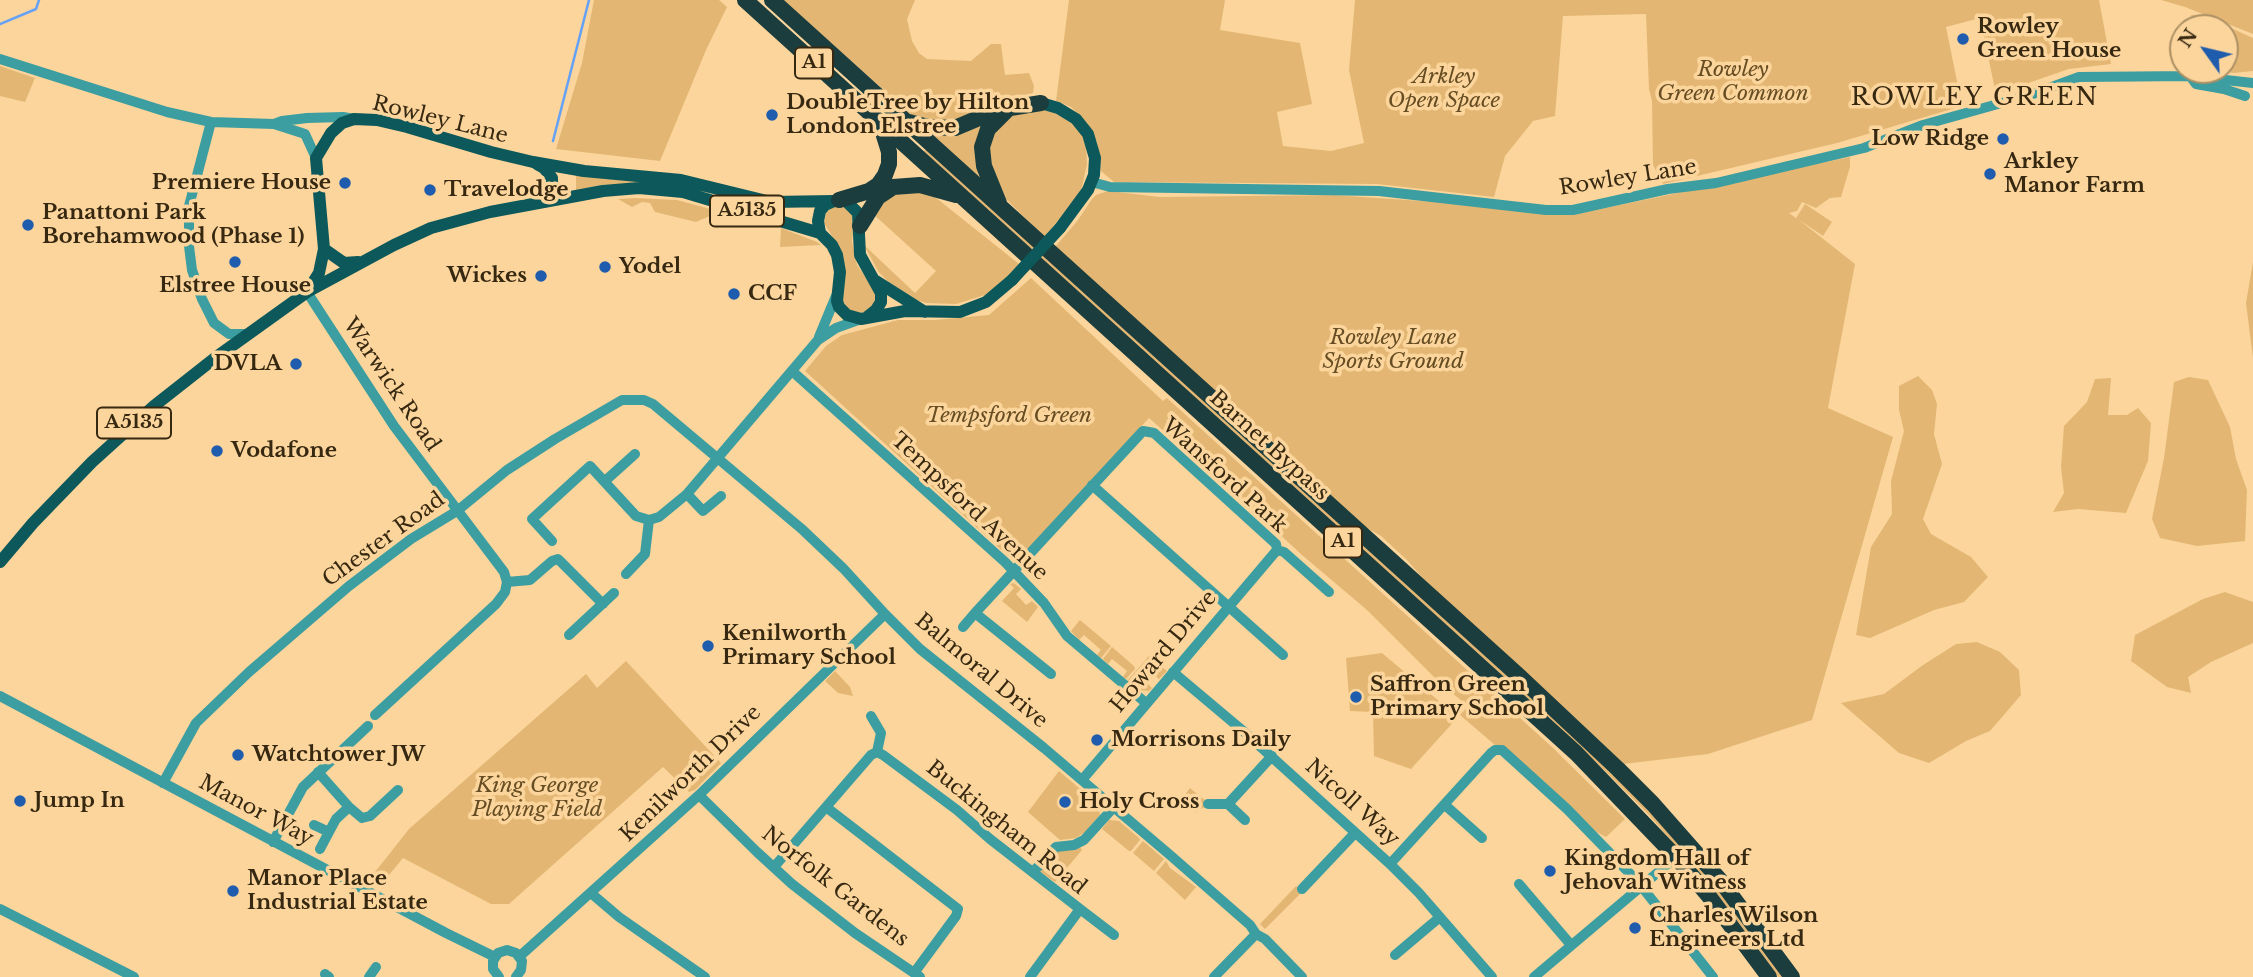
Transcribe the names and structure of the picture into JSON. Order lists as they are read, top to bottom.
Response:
{
  "streets": {
    "highway": ["A1", "Barnet Bypass"],
    "main road": ["Rowley Lane", "A5135"],
    "street": [
      "Warwick Road",
      "Wansford Park",
      "Tempsford Avenue",
      "Chester Road",
      "Howard Drive",
      "Balmoral Drive",
      "Kenilworth Drive",
      "Nicoll Way",
      "Manor Way",
      "Buckingham Road",
      "Norfolk Gardens"
    ]
  },
  "crossings": [
    ["Rowley Lane", "A5135"],
    ["Rowley Lane", "Warwick Road"],
    ["A5135", "Warwick Road"],
    ["Warwick Road", "Chester Road"],
    ["Wansford Park", "Tempsford Avenue"],
    ["Wansford Park", "Howard Drive"],
    ["Tempsford Avenue", "Howard Drive"],
    ["Chester Road", "Balmoral Drive"],
    ["Chester Road", "Manor Way"],
    ["Howard Drive", "Balmoral Drive"],
    ["Howard Drive", "Nicoll Way"],
    ["Balmoral Drive", "Kenilworth Drive"],
    ["Kenilworth Drive", "Norfolk Gardens"]
  ],
  "districts": ["ROWLEY GREEN"],
  "parks": [
    "Rowley Green Common",
    "Arkley Open Space",
    "Rowley Lane Sports Ground",
    "Tempsford Green",
    "King George Playing Field"
  ],
  "places": [
    "Rowley Green House",
    "DoubleTree by Hilton London Elstree",
    "Low Ridge",
    "Arkley Manor Farm",
    "Premiere House",
    "Travelodge",
    "Panattoni Park Borehamwood (Phase 1)",
    "Elstree House",
    "Yodel",
    "Wickes",
    "CCF",
    "DVLA",
    "Vodafone",
    "Kenilworth Primary School",
    "Saffron Green Primary School",
    "Morrisons Daily",
    "Watchtower JW",
    "Jump In",
    "Holy Cross",
    "Kingdom Hall of Jehovah Witness",
    "Manor Place Industrial Estate",
    "Charles Wilson Engineers Ltd"
  ],
  "north": "top left"
}
